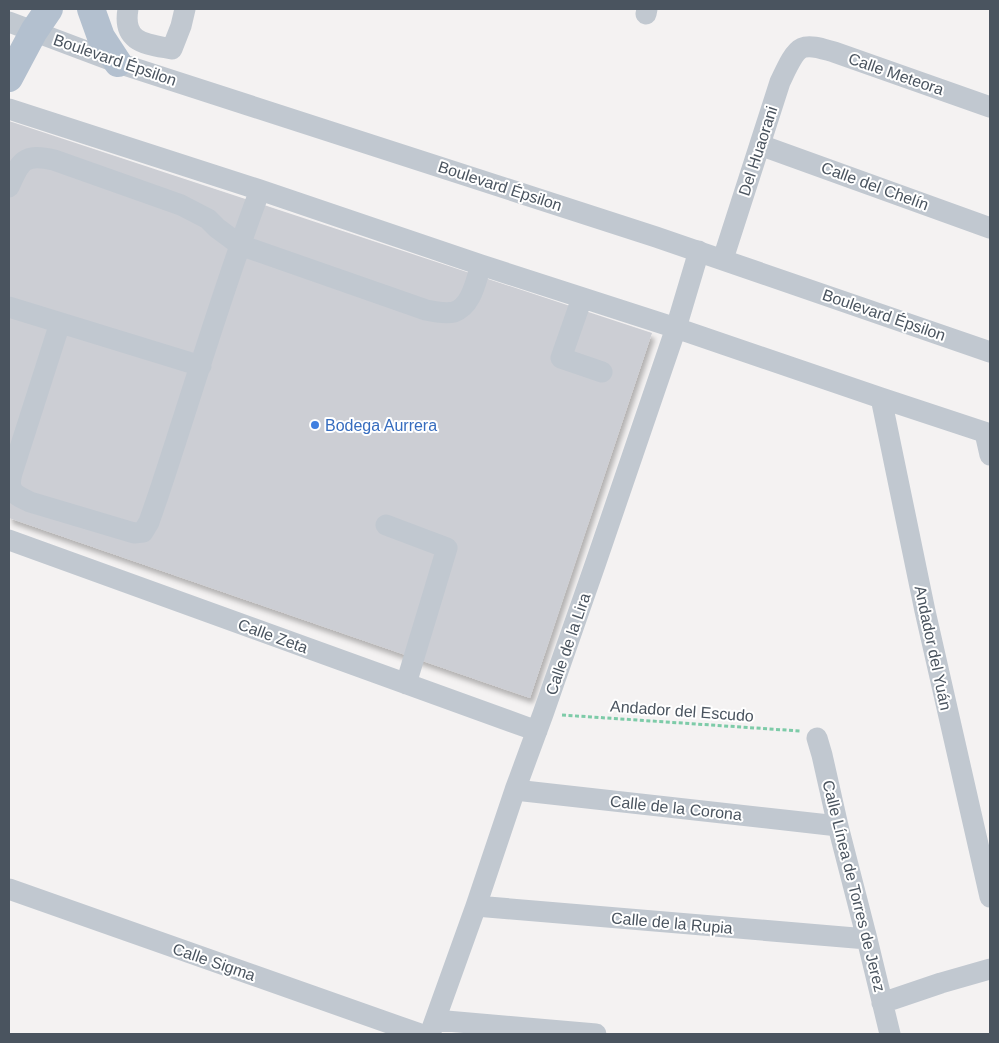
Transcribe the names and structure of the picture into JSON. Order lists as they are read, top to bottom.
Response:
{
  "streets": {
    "street": [
      "Boulevard Épsilon",
      "Calle Meteora",
      "Del Huaorani",
      "Calle del Chelín",
      "Calle Zeta",
      "Calle de la Lira",
      "Andador del Yuán",
      "Calle de la Corona",
      "Calle Línea de Torres de Jerez",
      "Calle de la Rupia",
      "Calle Sigma"
    ],
    "path": ["Andador del Escudo"]
  },
  "crossings": [
    ["Boulevard Épsilon", "Del Huaorani"],
    ["Boulevard Épsilon", "Calle de la Lira"],
    ["Calle Meteora", "Del Huaorani"],
    ["Del Huaorani", "Calle del Chelín"],
    ["Calle Zeta", "Calle de la Lira"],
    ["Calle Zeta", "Andador del Escudo"],
    ["Calle de la Lira", "Andador del Escudo"],
    ["Calle de la Lira", "Calle de la Corona"],
    ["Calle de la Lira", "Calle de la Rupia"],
    ["Calle de la Lira", "Calle Sigma"],
    ["Andador del Escudo", "Calle Línea de Torres de Jerez"],
    ["Calle de la Corona", "Calle Línea de Torres de Jerez"],
    ["Calle Línea de Torres de Jerez", "Calle de la Rupia"]
  ],
  "places": ["Bodega Aurrera"]
}
